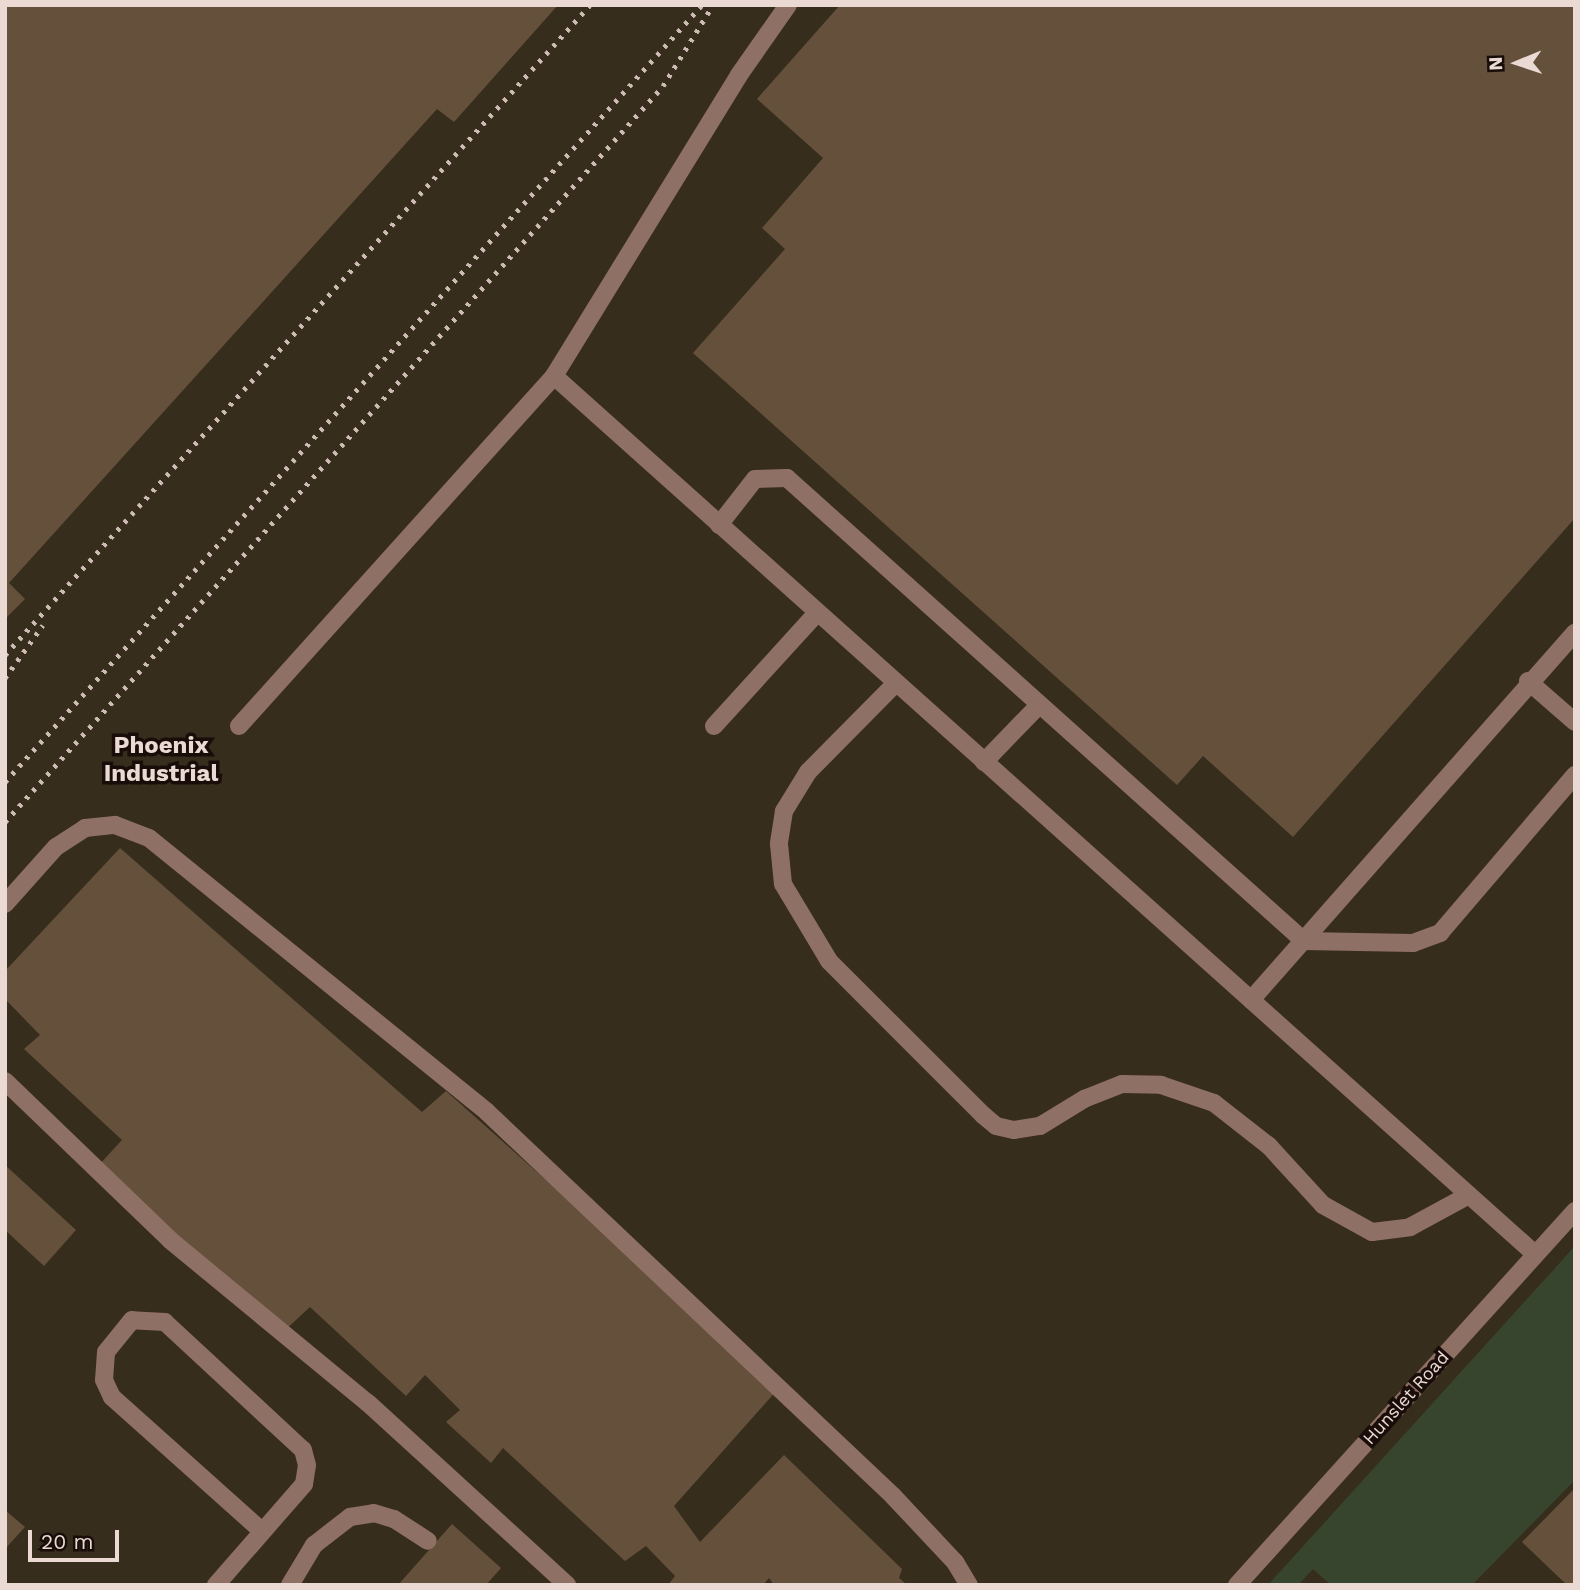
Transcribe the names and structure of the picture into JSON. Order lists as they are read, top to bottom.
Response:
{
  "streets": {
    "lane": ["Hunslet Road"]
  },
  "districts": ["Phoenix Industrial"],
  "scale_bar": "20 m",
  "north": "left"
}
